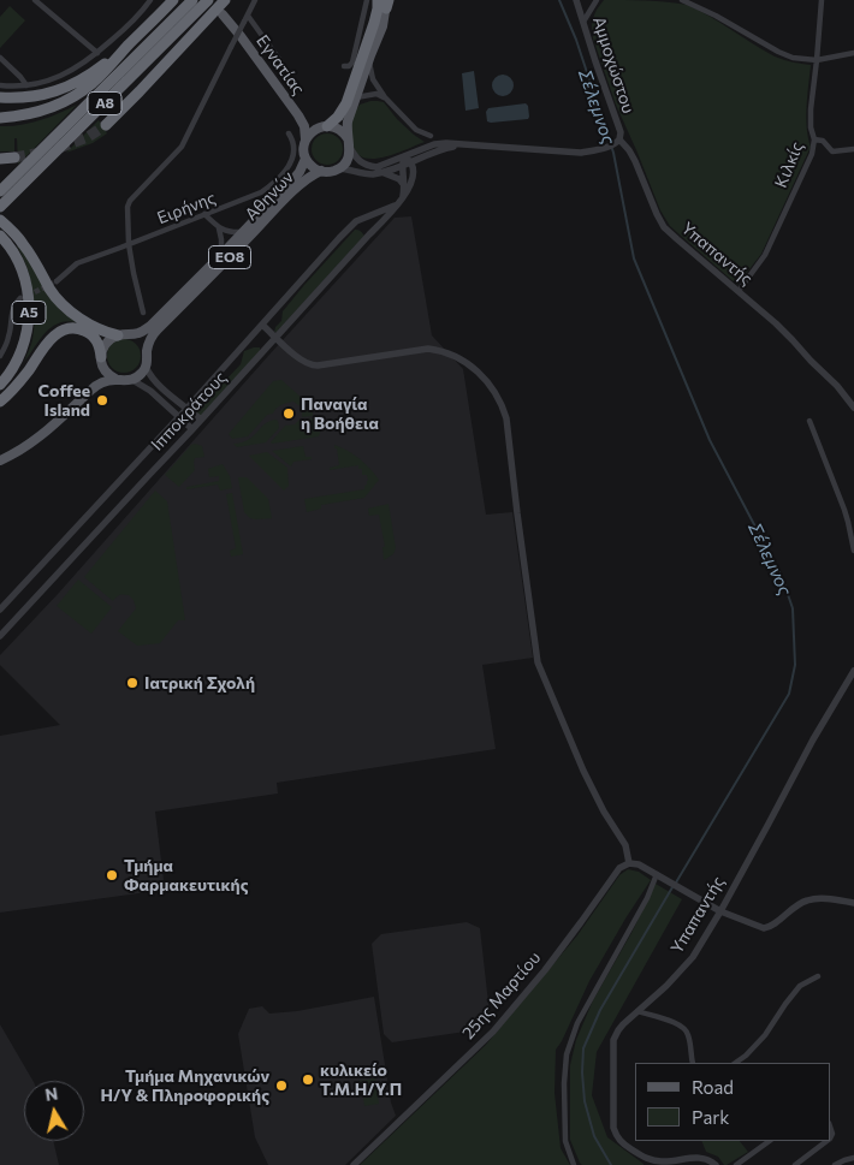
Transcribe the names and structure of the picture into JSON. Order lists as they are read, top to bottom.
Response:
{
  "streets": {
    "highway": ["Α8", "Α5"],
    "main road": ["Εγνατίας", "Αθηνών", "ΕΟ8"],
    "street": [
      "Αμμοχώστου",
      "Κιλκίς",
      "Ειρήνης",
      "Υπαπαντής",
      "Ιπποκράτους",
      "25ης Μαρτίου"
    ]
  },
  "crossings": [
    ["Εγνατίας", "Αθηνών"],
    ["Αμμοχώστου", "Υπαπαντής"],
    ["Κιλκίς", "Υπαπαντής"]
  ],
  "water": ["Σέλεμνος"],
  "places": [
    "Coffee Island",
    "Παναγία η Βοήθεια",
    "Ιατρική Σχολή",
    "Τμήμα Φαρμακευτικής",
    "κυλικείο Τ.M.Η/Υ.Π",
    "Τμήμα Μηχανικών Η/Υ & Πληροφορικής"
  ],
  "legend": ["Road", "Park"],
  "north": "top"
}
